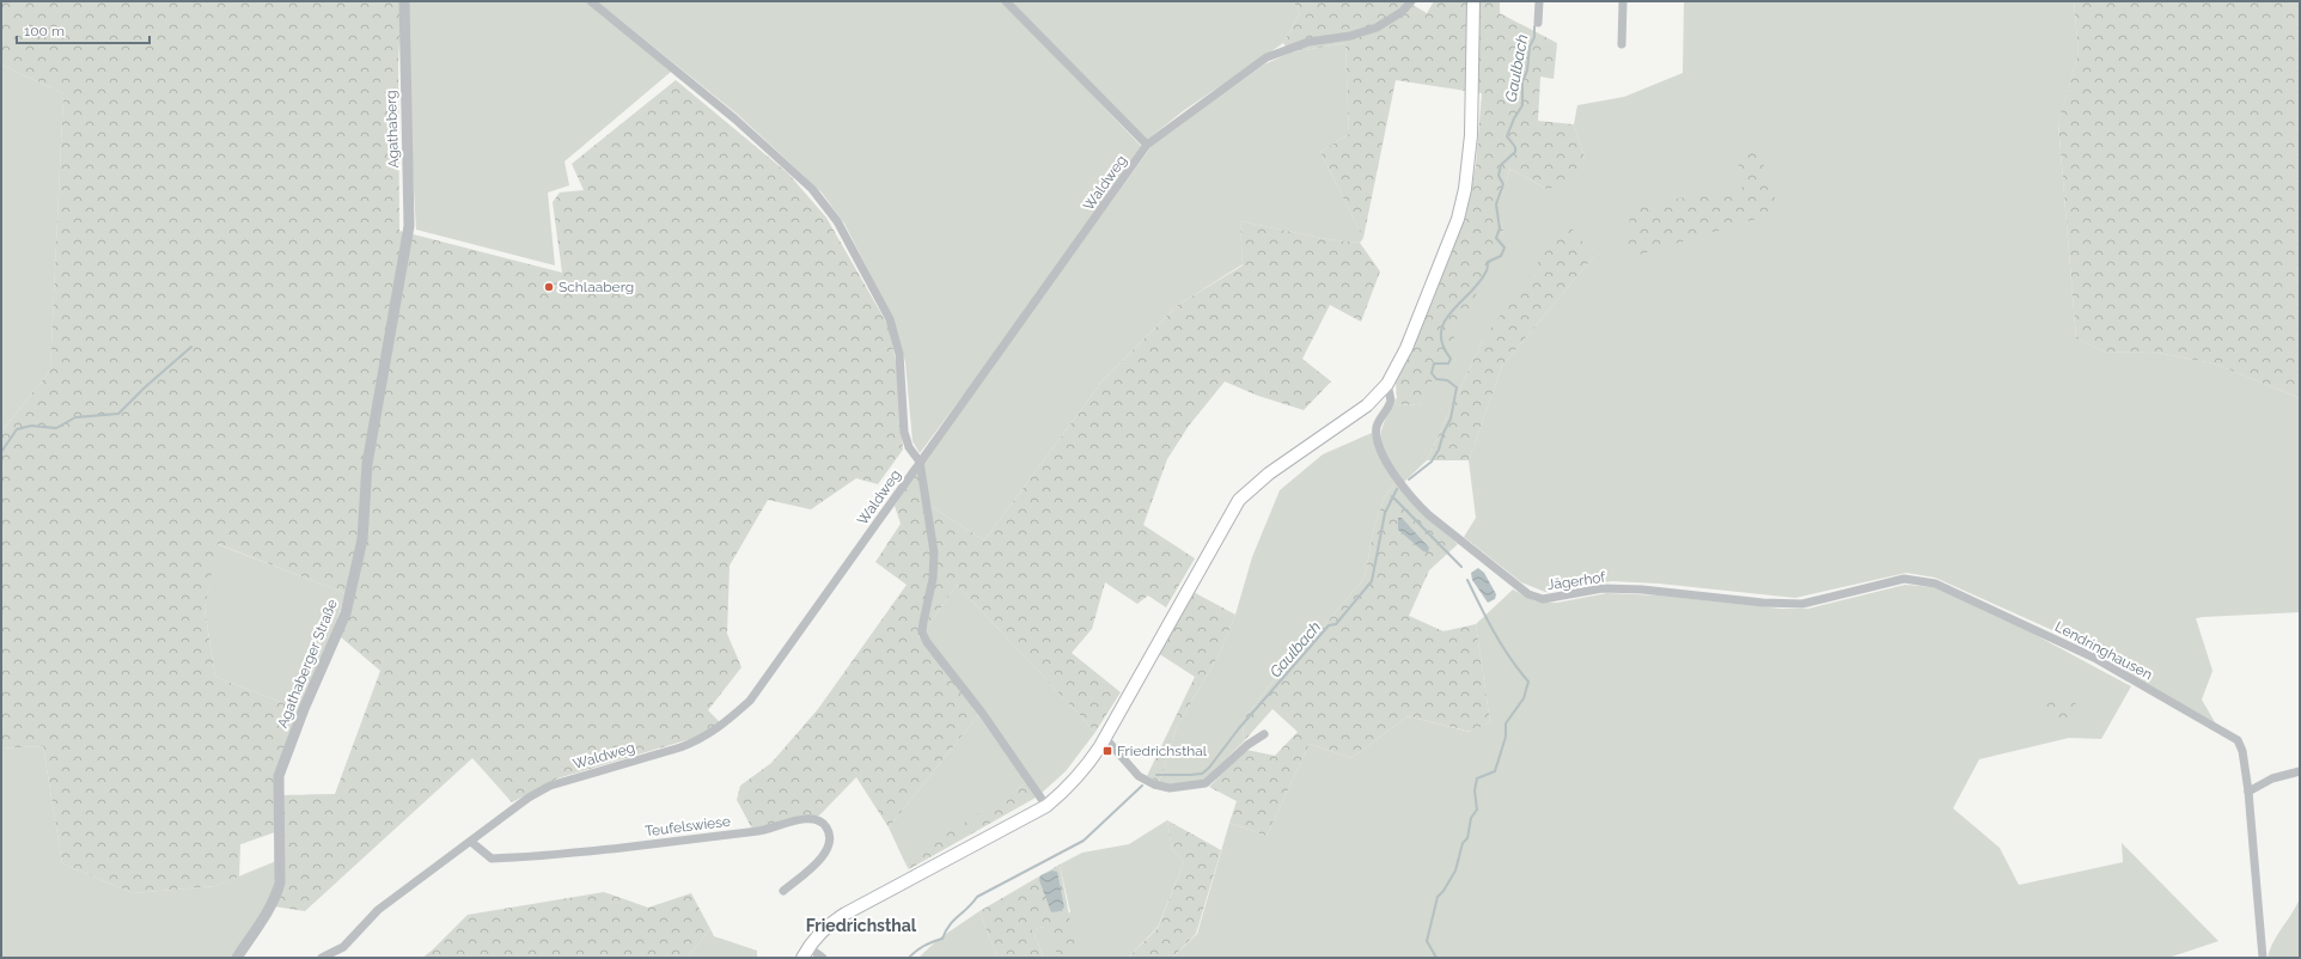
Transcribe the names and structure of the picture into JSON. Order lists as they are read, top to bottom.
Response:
{
  "streets": {
    "street": [
      "Agathaberg",
      "Waldweg",
      "Jägerhof",
      "Lendringhausen",
      "Agathaberger Straße",
      "Teufelswiese"
    ]
  },
  "crossings": [
    ["Agathaberg", "Agathaberger Straße"],
    ["Waldweg", "Teufelswiese"],
    ["Jägerhof", "Lendringhausen"]
  ],
  "districts": ["Friedrichsthal"],
  "water": ["Gaulbach"],
  "places": {
    "other": ["Schlaaberg"],
    "transit": ["Friedrichsthal"]
  },
  "scale_bar": "100 m"
}
